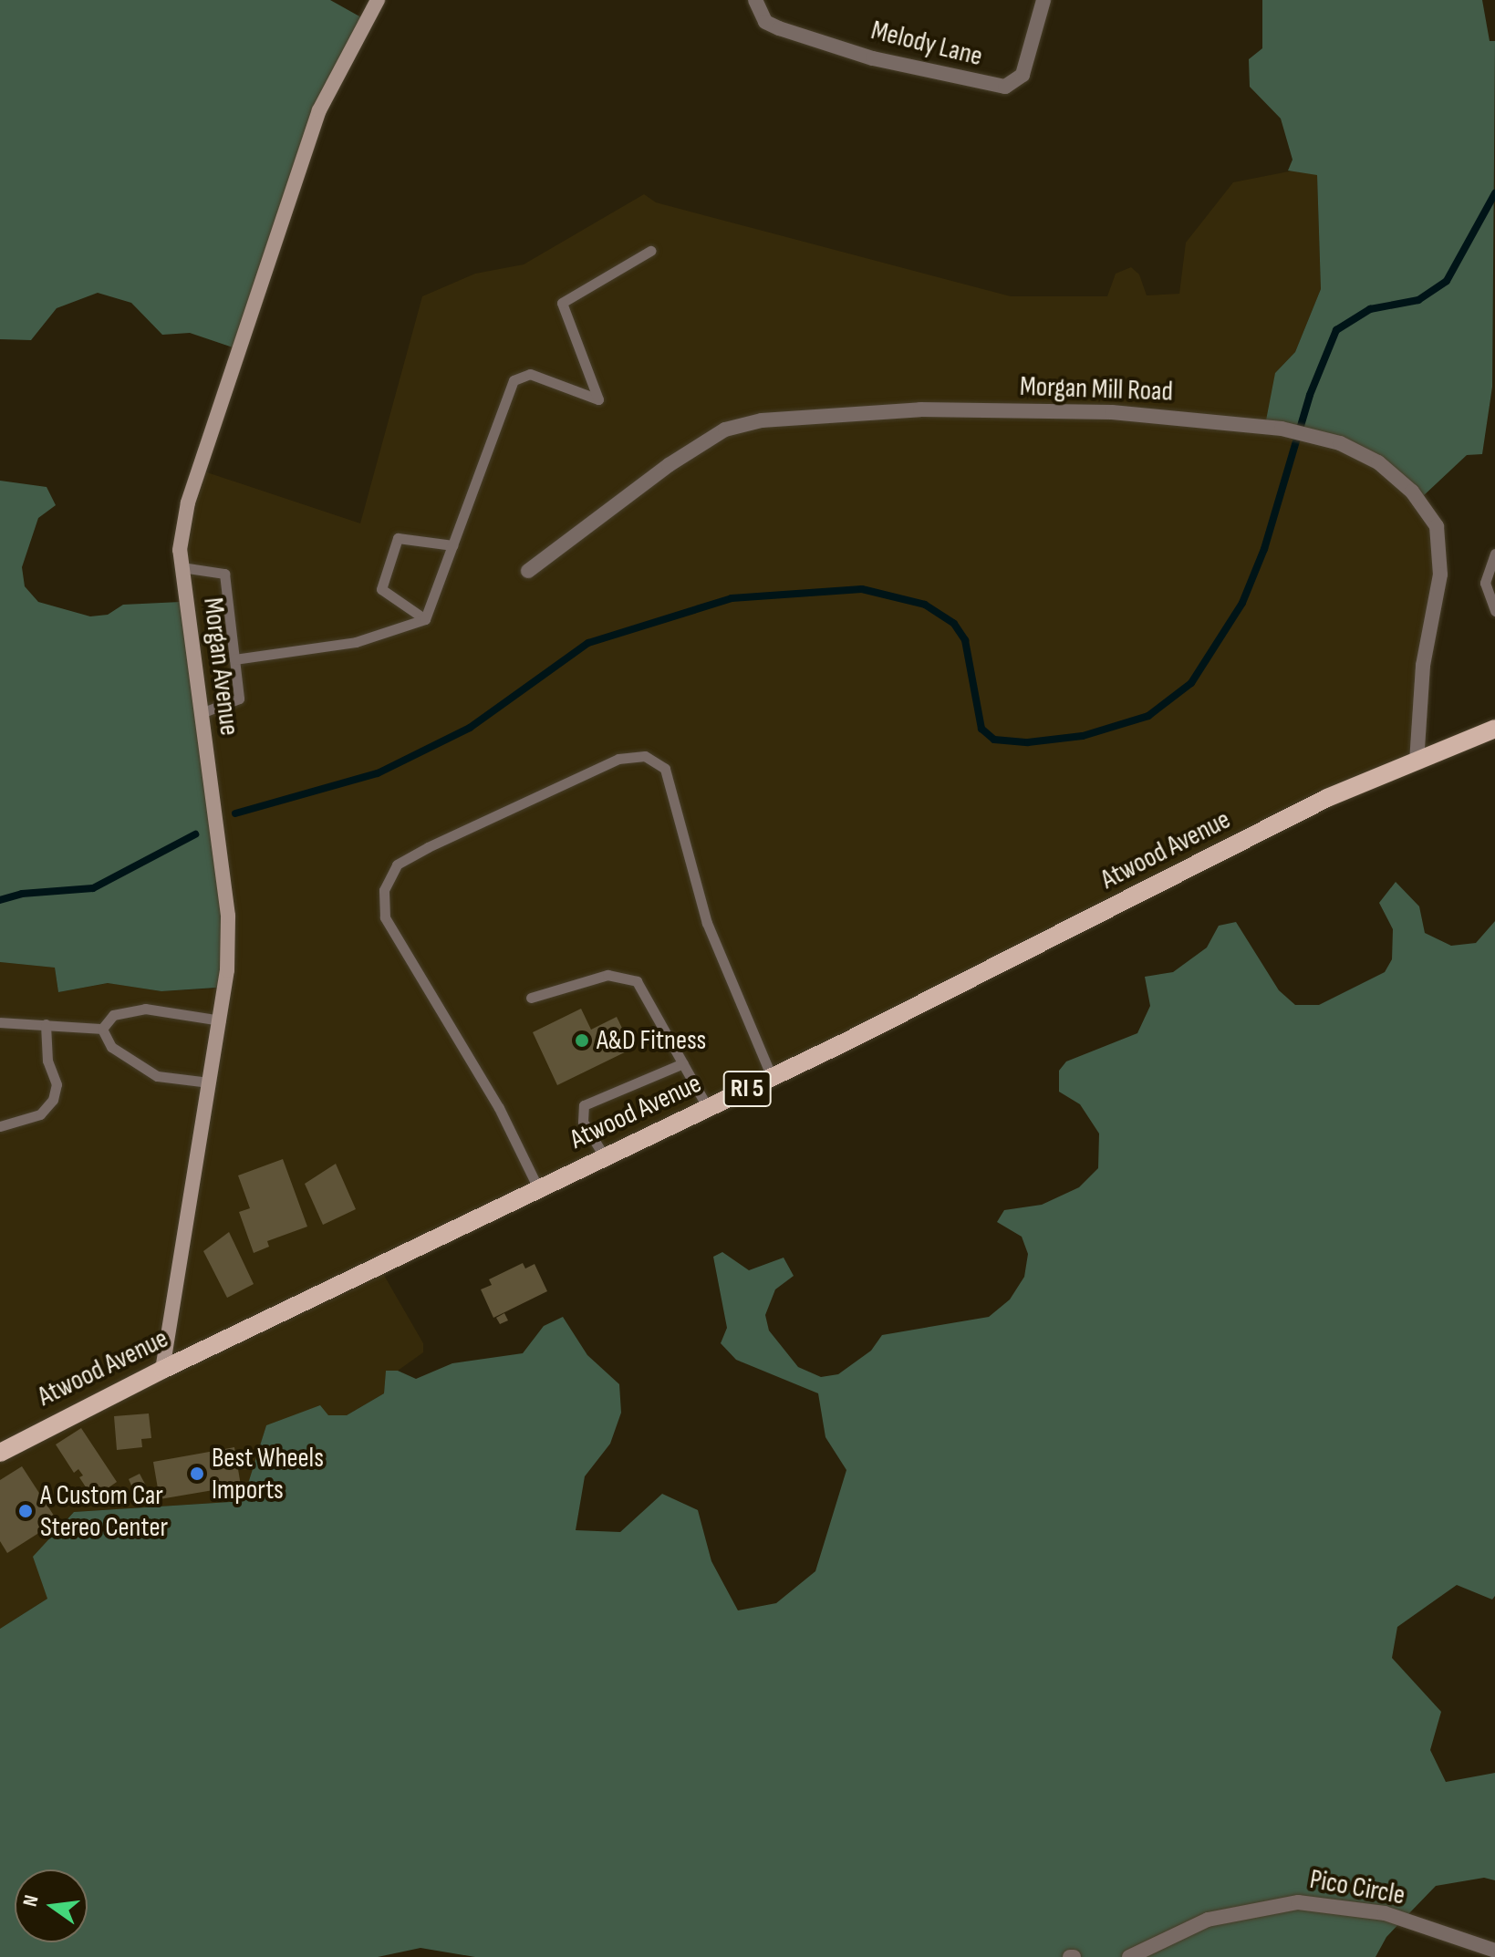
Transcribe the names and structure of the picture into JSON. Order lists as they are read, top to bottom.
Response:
{
  "streets": {
    "main road": ["Atwood Avenue", "RI 5"],
    "street": [
      "Melody Lane",
      "Morgan Mill Road",
      "Morgan Avenue",
      "Pico Circle"
    ]
  },
  "crossings": [
    ["Morgan Mill Road", "Atwood Avenue"],
    ["Morgan Avenue", "Atwood Avenue"]
  ],
  "places": ["A&D Fitness", "Best Wheels Imports", "A Custom Car Stereo Center"],
  "north": "left"
}
